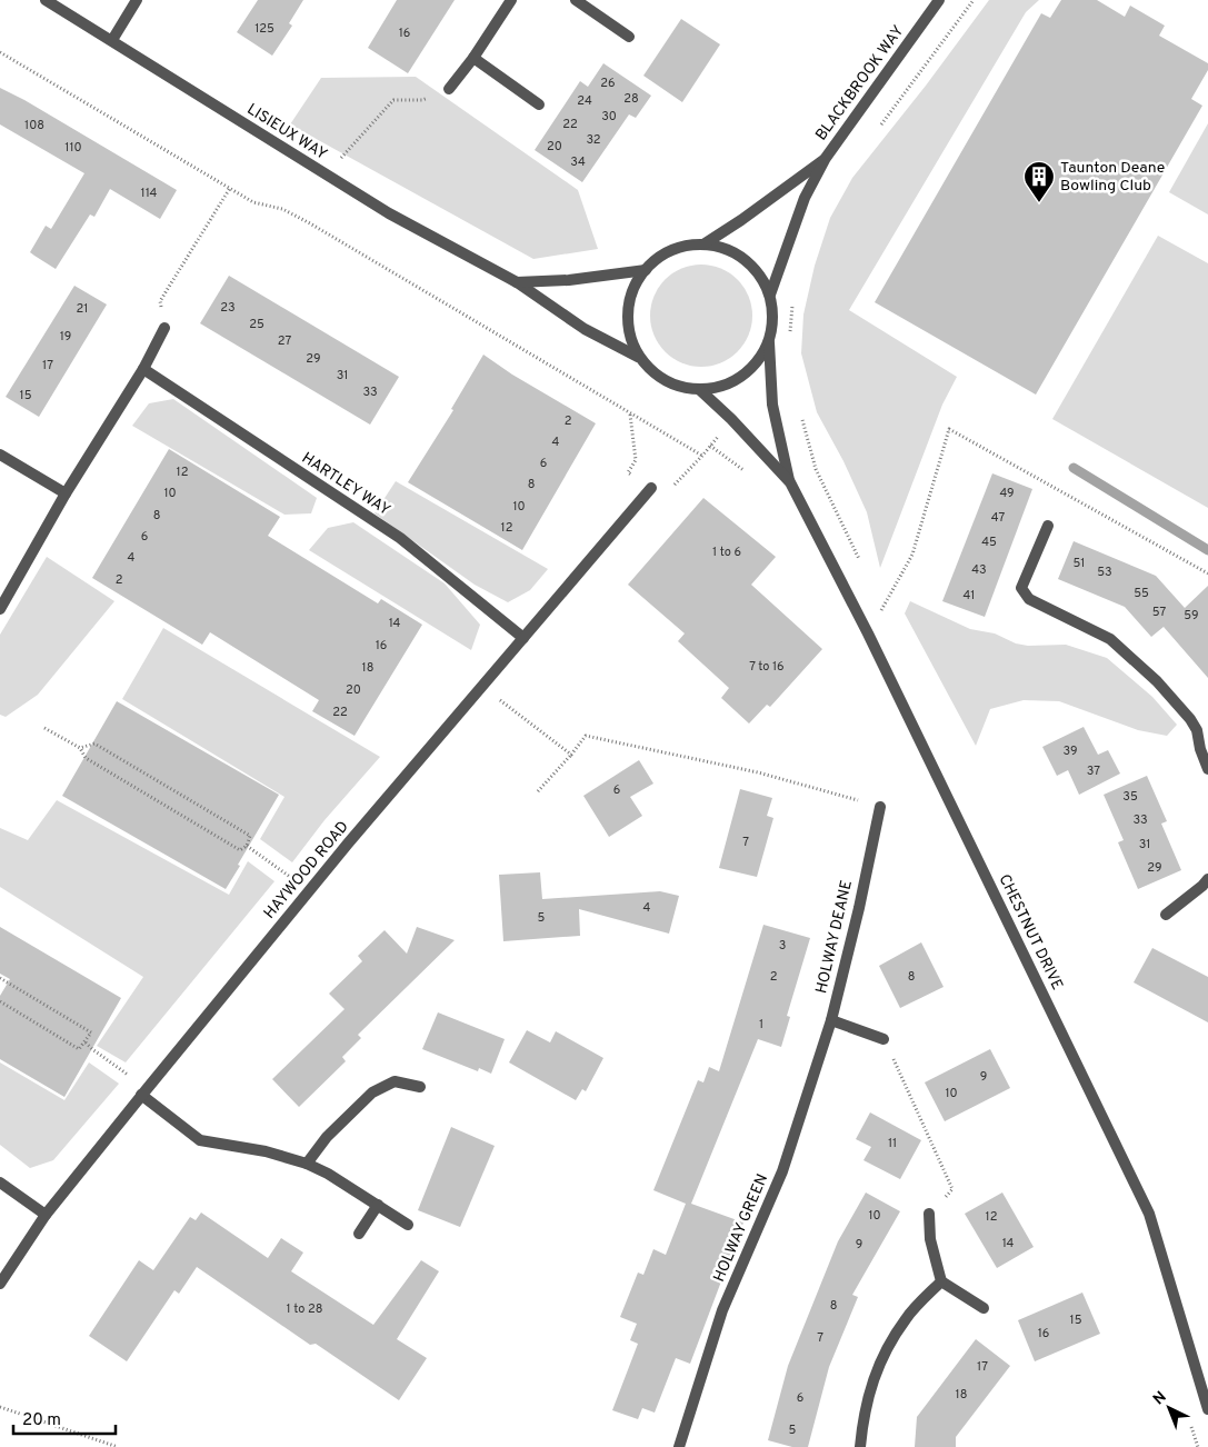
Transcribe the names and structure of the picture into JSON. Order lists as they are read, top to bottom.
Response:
{
  "streets": {
    "street": [
      "BLACKBROOK WAY",
      "LISIEUX WAY",
      "HARTLEY WAY",
      "HAYWOOD ROAD",
      "CHESTNUT DRIVE",
      "HOLWAY DEANE",
      "HOLWAY GREEN"
    ]
  },
  "crossings": [
    ["BLACKBROOK WAY", "LISIEUX WAY"],
    ["BLACKBROOK WAY", "CHESTNUT DRIVE"],
    ["LISIEUX WAY", "CHESTNUT DRIVE"],
    ["HARTLEY WAY", "HAYWOOD ROAD"],
    ["HOLWAY DEANE", "HOLWAY GREEN"]
  ],
  "places": {
    "building": ["Taunton Deane Bowling Club"]
  },
  "house_numbers": [
    "125",
    "16",
    "26",
    "28",
    "24",
    "30",
    "22",
    "108",
    "32",
    "20",
    "110",
    "34",
    "114",
    "23",
    "21",
    "25",
    "19",
    "27",
    "29",
    "17",
    "31",
    "33",
    "15",
    "2",
    "4",
    "6",
    "12",
    "8",
    "10",
    "49",
    "10",
    "8",
    "47",
    "12",
    "6",
    "45",
    "1 to 6",
    "4",
    "51",
    "43",
    "53",
    "2",
    "55",
    "41",
    "57",
    "59",
    "14",
    "16",
    "7 to 16",
    "18",
    "20",
    "22",
    "39",
    "37",
    "6",
    "35",
    "33",
    "7",
    "31",
    "29",
    "4",
    "5",
    "3",
    "2",
    "8",
    "1",
    "9",
    "10",
    "11",
    "10",
    "12",
    "14",
    "9",
    "8",
    "1 to 28",
    "15",
    "16",
    "7",
    "17",
    "18",
    "6",
    "5"
  ],
  "scale_bar": "20 m",
  "north": "top left"
}
